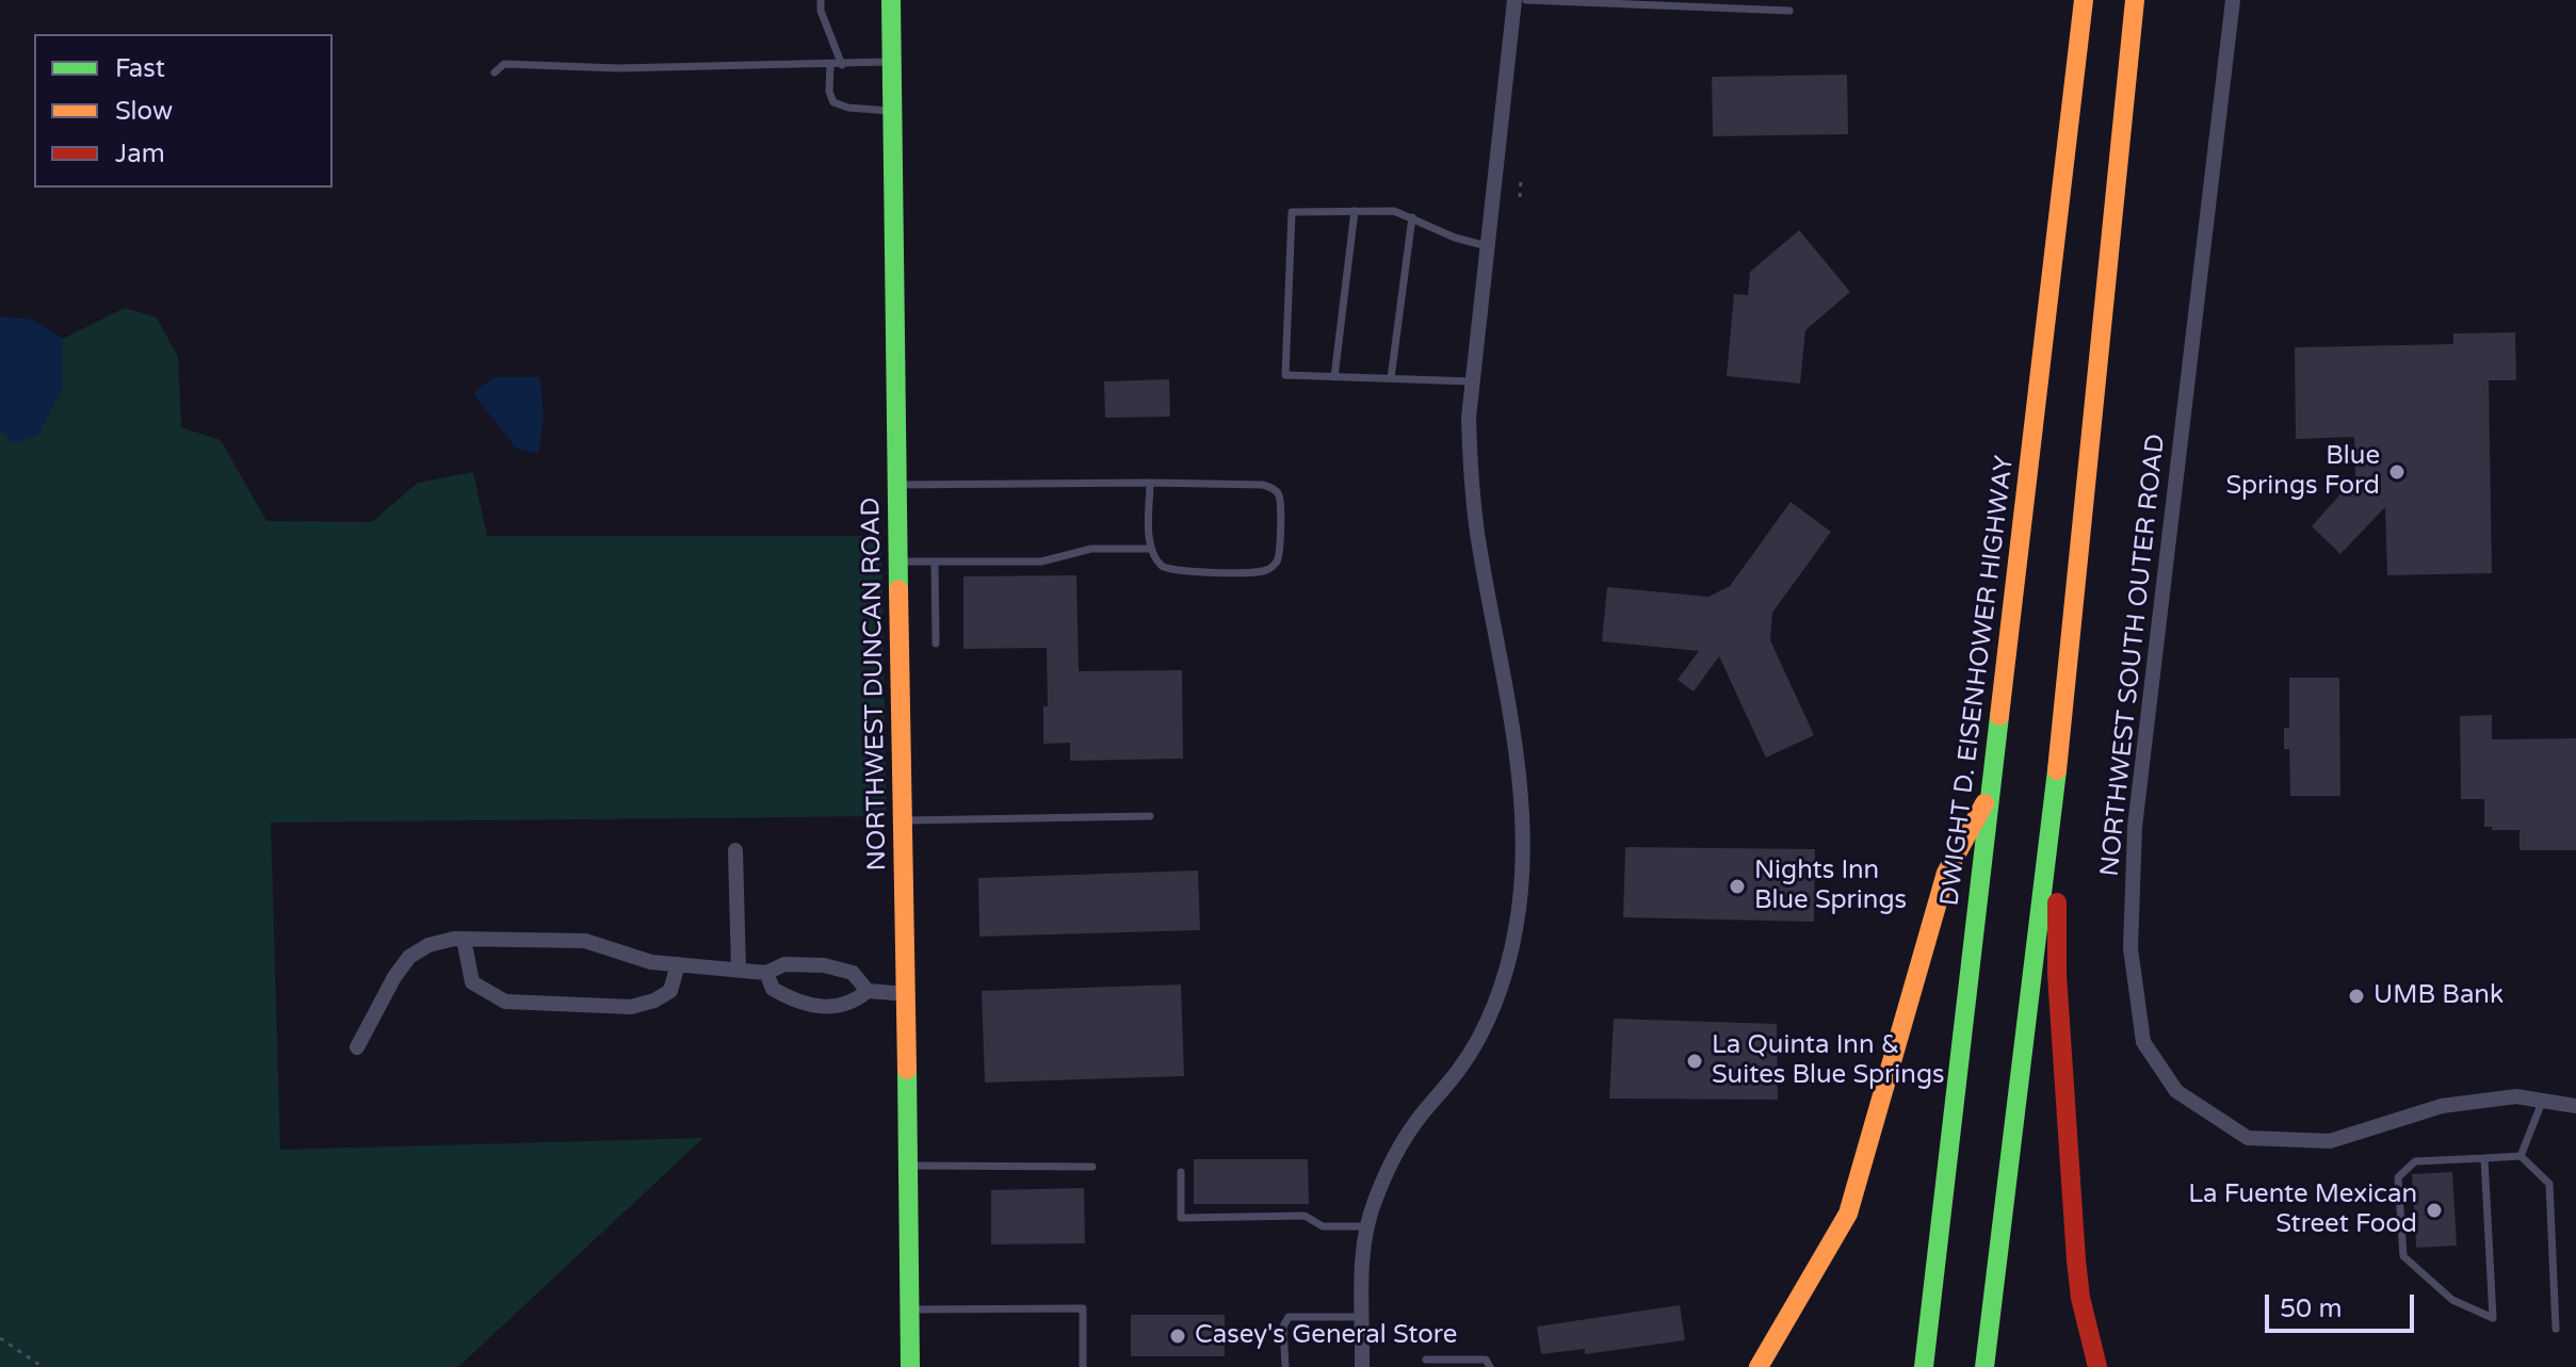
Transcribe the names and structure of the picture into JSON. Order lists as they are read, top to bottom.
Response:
{
  "streets": {
    "main road": ["DWIGHT D. EISENHOWER HIGHWAY", "NORTHWEST DUNCAN ROAD"],
    "street": ["NORTHWEST SOUTH OUTER ROAD"]
  },
  "places": [
    "Blue Springs Ford",
    "Nights Inn Blue Springs",
    "UMB Bank",
    "La Quinta Inn & Suites Blue Springs",
    "La Fuente Mexican Street Food",
    "Casey's General Store"
  ],
  "legend": ["Fast", "Slow", "Jam"],
  "scale_bar": "50 m"
}
